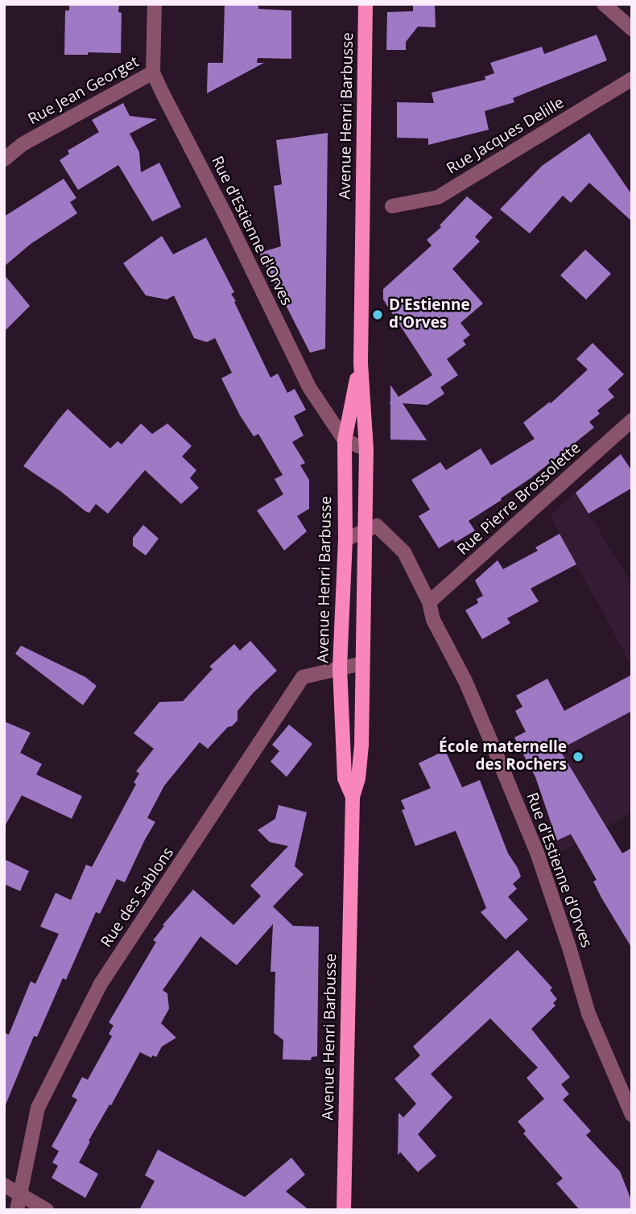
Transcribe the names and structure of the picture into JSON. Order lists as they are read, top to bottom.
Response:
{
  "streets": {
    "main road": ["Avenue Henri Barbusse"],
    "street": [
      "Rue Jean Georget",
      "Rue Jacques Delille",
      "Rue d'Estienne d'Orves",
      "Rue Pierre Brossolette",
      "Rue des Sablons"
    ]
  },
  "crossings": [
    ["Rue Jean Georget", "Rue d'Estienne d'Orves"],
    ["Avenue Henri Barbusse", "Rue d'Estienne d'Orves"],
    ["Avenue Henri Barbusse", "Rue des Sablons"],
    ["Rue d'Estienne d'Orves", "Rue Pierre Brossolette"]
  ],
  "places": ["D'Estienne d'Orves", "École maternelle des Rochers"]
}
